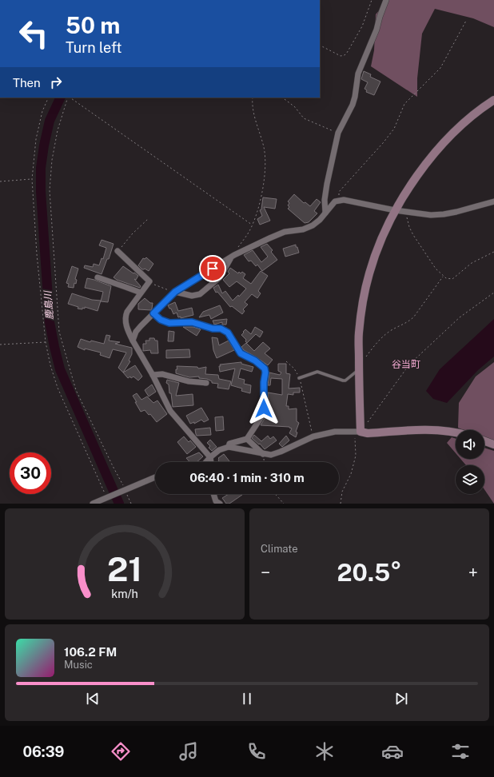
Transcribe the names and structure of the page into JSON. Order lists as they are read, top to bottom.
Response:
{
  "districts": ["谷当町"],
  "water": ["鹿島川"],
  "page": {
    "turn": ["50 m", "Turn left"],
    "then": "Then",
    "limit": "30",
    "trip": "06:40 · 1 min · 310 m",
    "tile": "Climate",
    "heat": ["−", "20.5°", "+"],
    "song": ["106.2 FM", "Music"],
    "tabs": "06:39",
    "gauge": ["21", "km/h"]
  }
}
